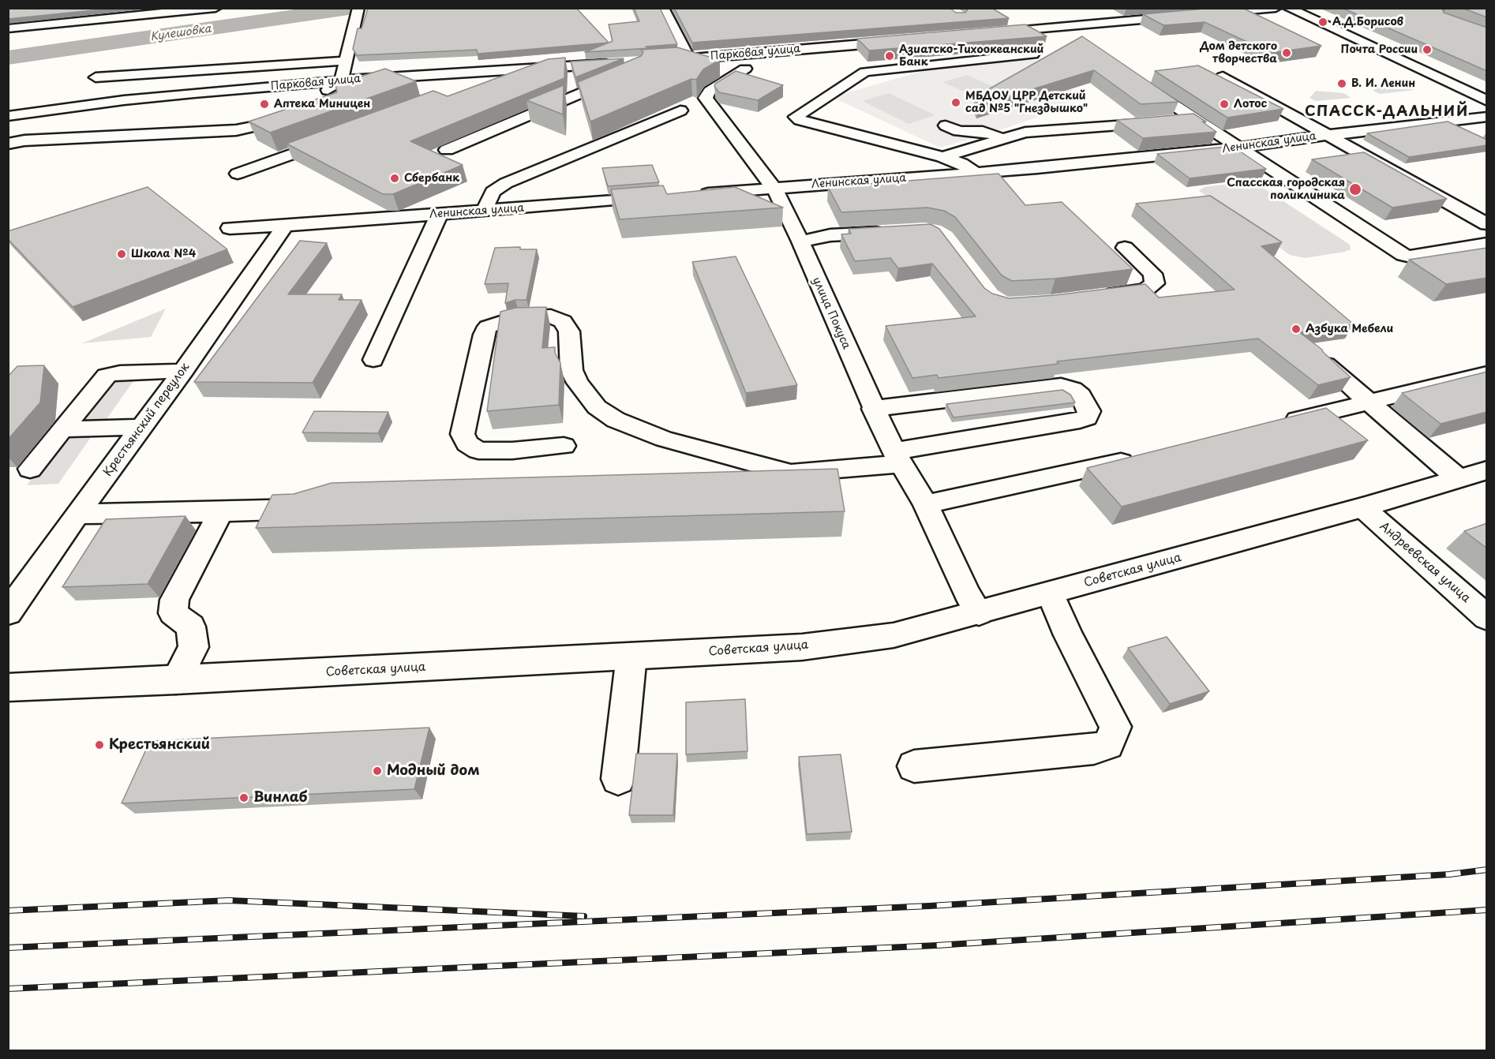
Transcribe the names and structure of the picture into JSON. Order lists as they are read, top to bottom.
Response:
{
  "streets": {
    "street": [
      "Парковая улица",
      "Ленинская улица",
      "улица Покуса",
      "Крестьянский переулок",
      "Андреевская улица",
      "Советская улица"
    ]
  },
  "crossings": [
    ["Парковая улица", "улица Покуса"],
    ["Ленинская улица", "улица Покуса"],
    ["Ленинская улица", "Крестьянский переулок"],
    ["улица Покуса", "Советская улица"],
    ["Андреевская улица", "Советская улица"]
  ],
  "districts": ["СПАССК-ДАЛЬНИЙ"],
  "water": ["Кулешовка"],
  "places": [
    "А.Д.Борисов",
    "Почта России",
    "Дом детского творчества",
    "Азиатско-Тихоокеанский Банк",
    "В. И. Ленин",
    "МБДОУ ЦРР Детский сад №5 \"Гнездышко\"",
    "Аптека Миницен",
    "Лотос",
    "Сбербанк",
    "Спасская городская поликлиника",
    "Школа №4",
    "Азбука Мебели",
    "Крестьянский",
    "Модный дом",
    "Винлаб"
  ]
}
